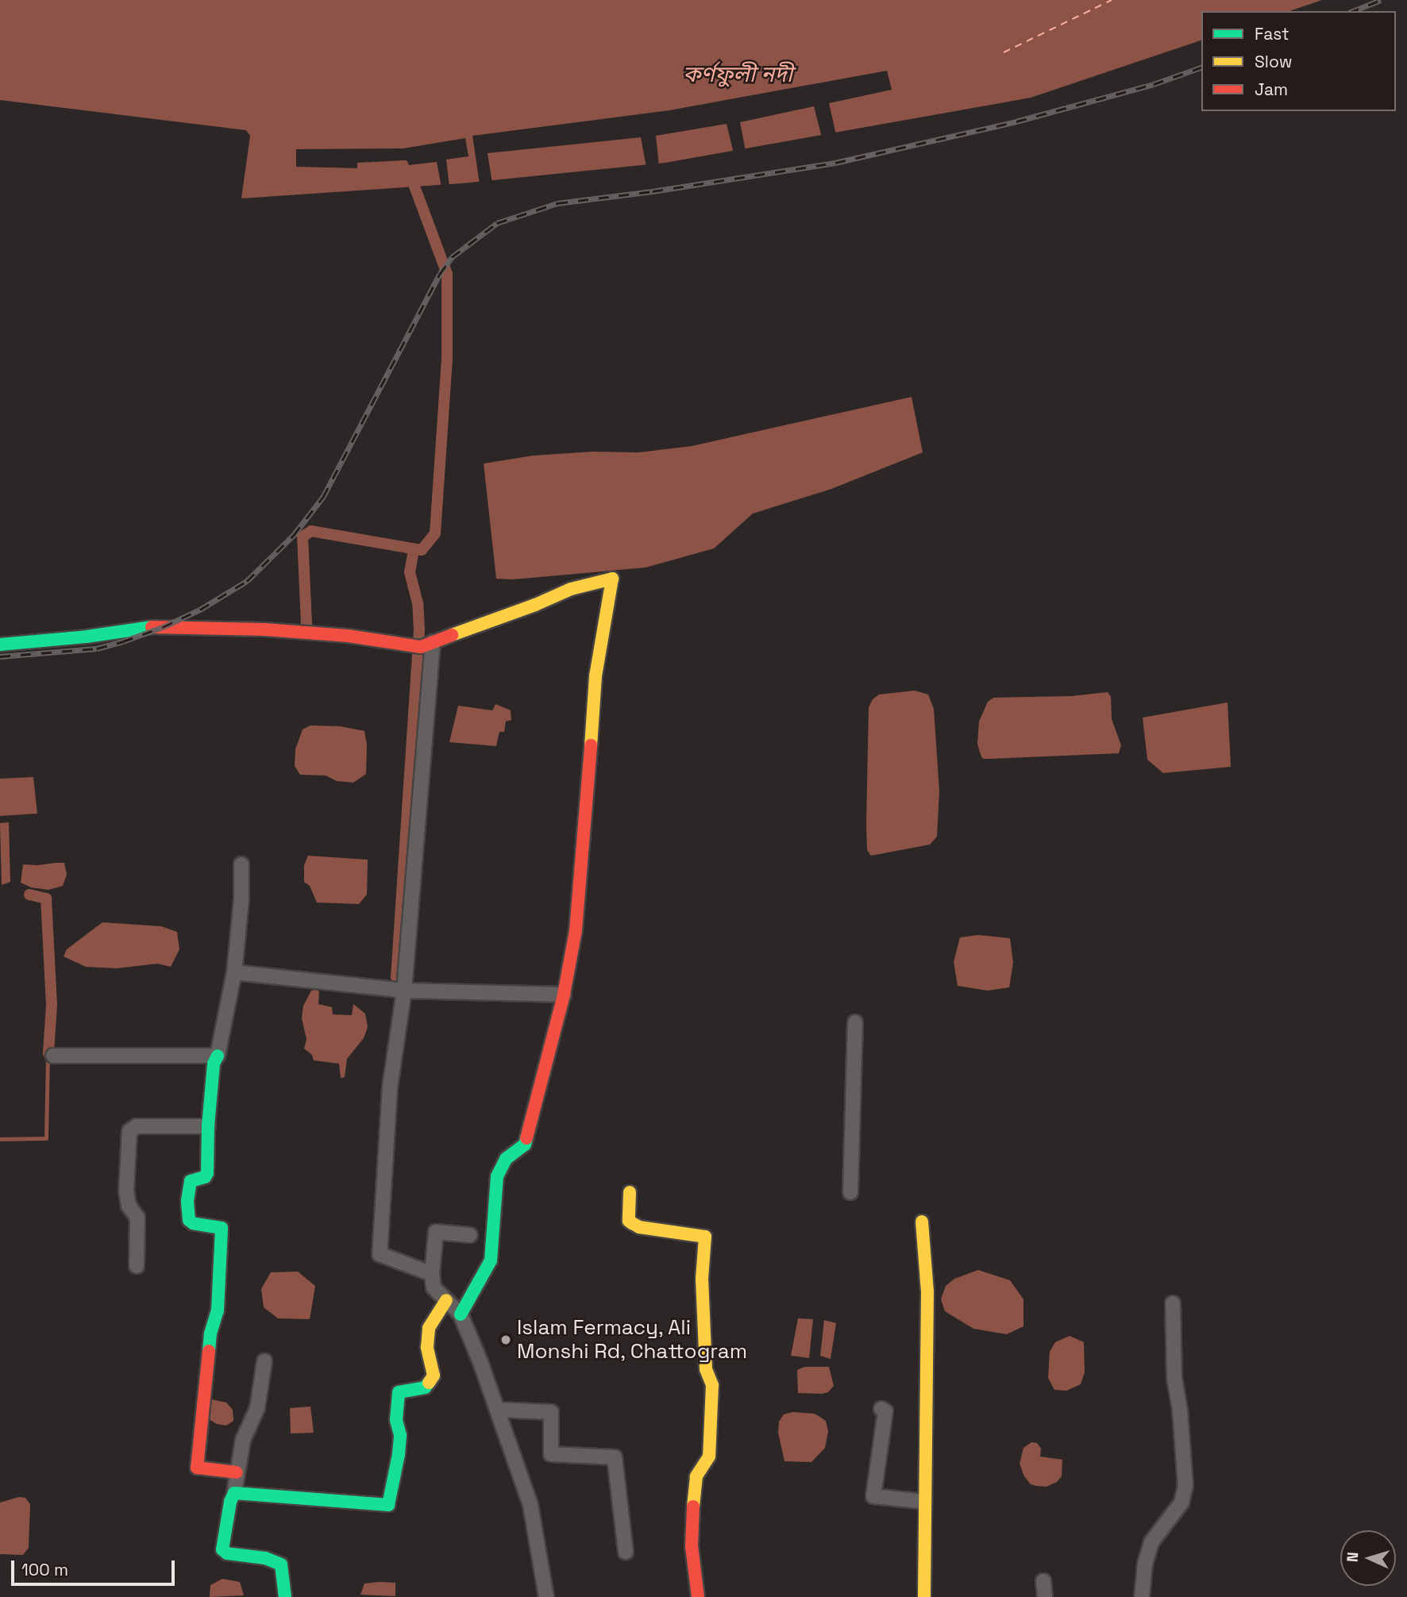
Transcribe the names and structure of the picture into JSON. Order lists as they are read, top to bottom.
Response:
{
  "water": ["কর্ণফুলী নদী"],
  "places": ["Islam Fermacy, Ali Monshi Rd, Chattogram"],
  "legend": ["Fast", "Slow", "Jam"],
  "scale_bar": "100 m",
  "north": "left"
}
